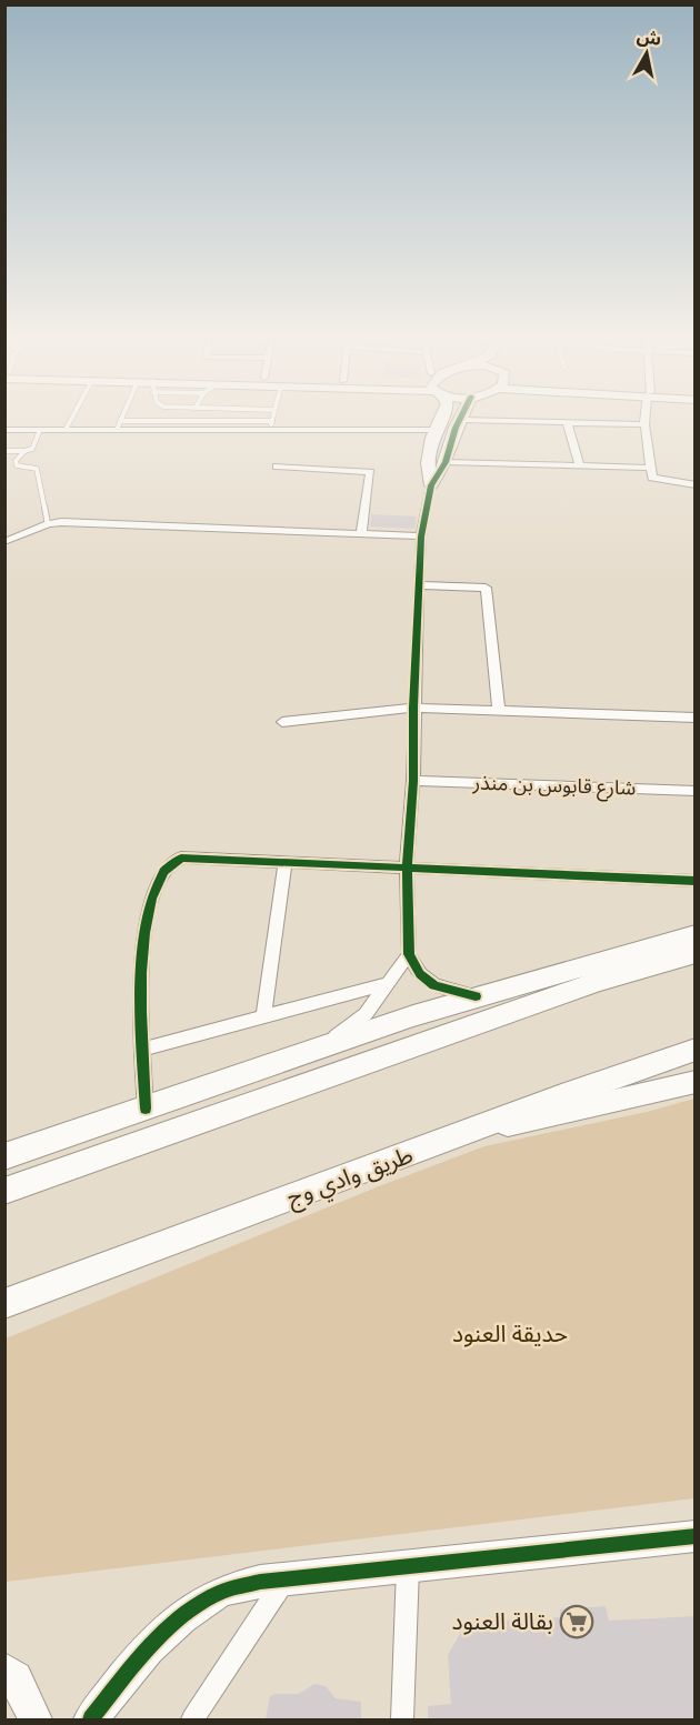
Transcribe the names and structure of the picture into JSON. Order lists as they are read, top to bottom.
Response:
{
  "streets": {
    "main road": ["طريق وادي وج"],
    "street": ["شارع قابوس بن منذر"]
  },
  "parks": ["حديقة العنود"],
  "places": {
    "supermarket": ["بقالة العنود"]
  },
  "north": "top"
}
